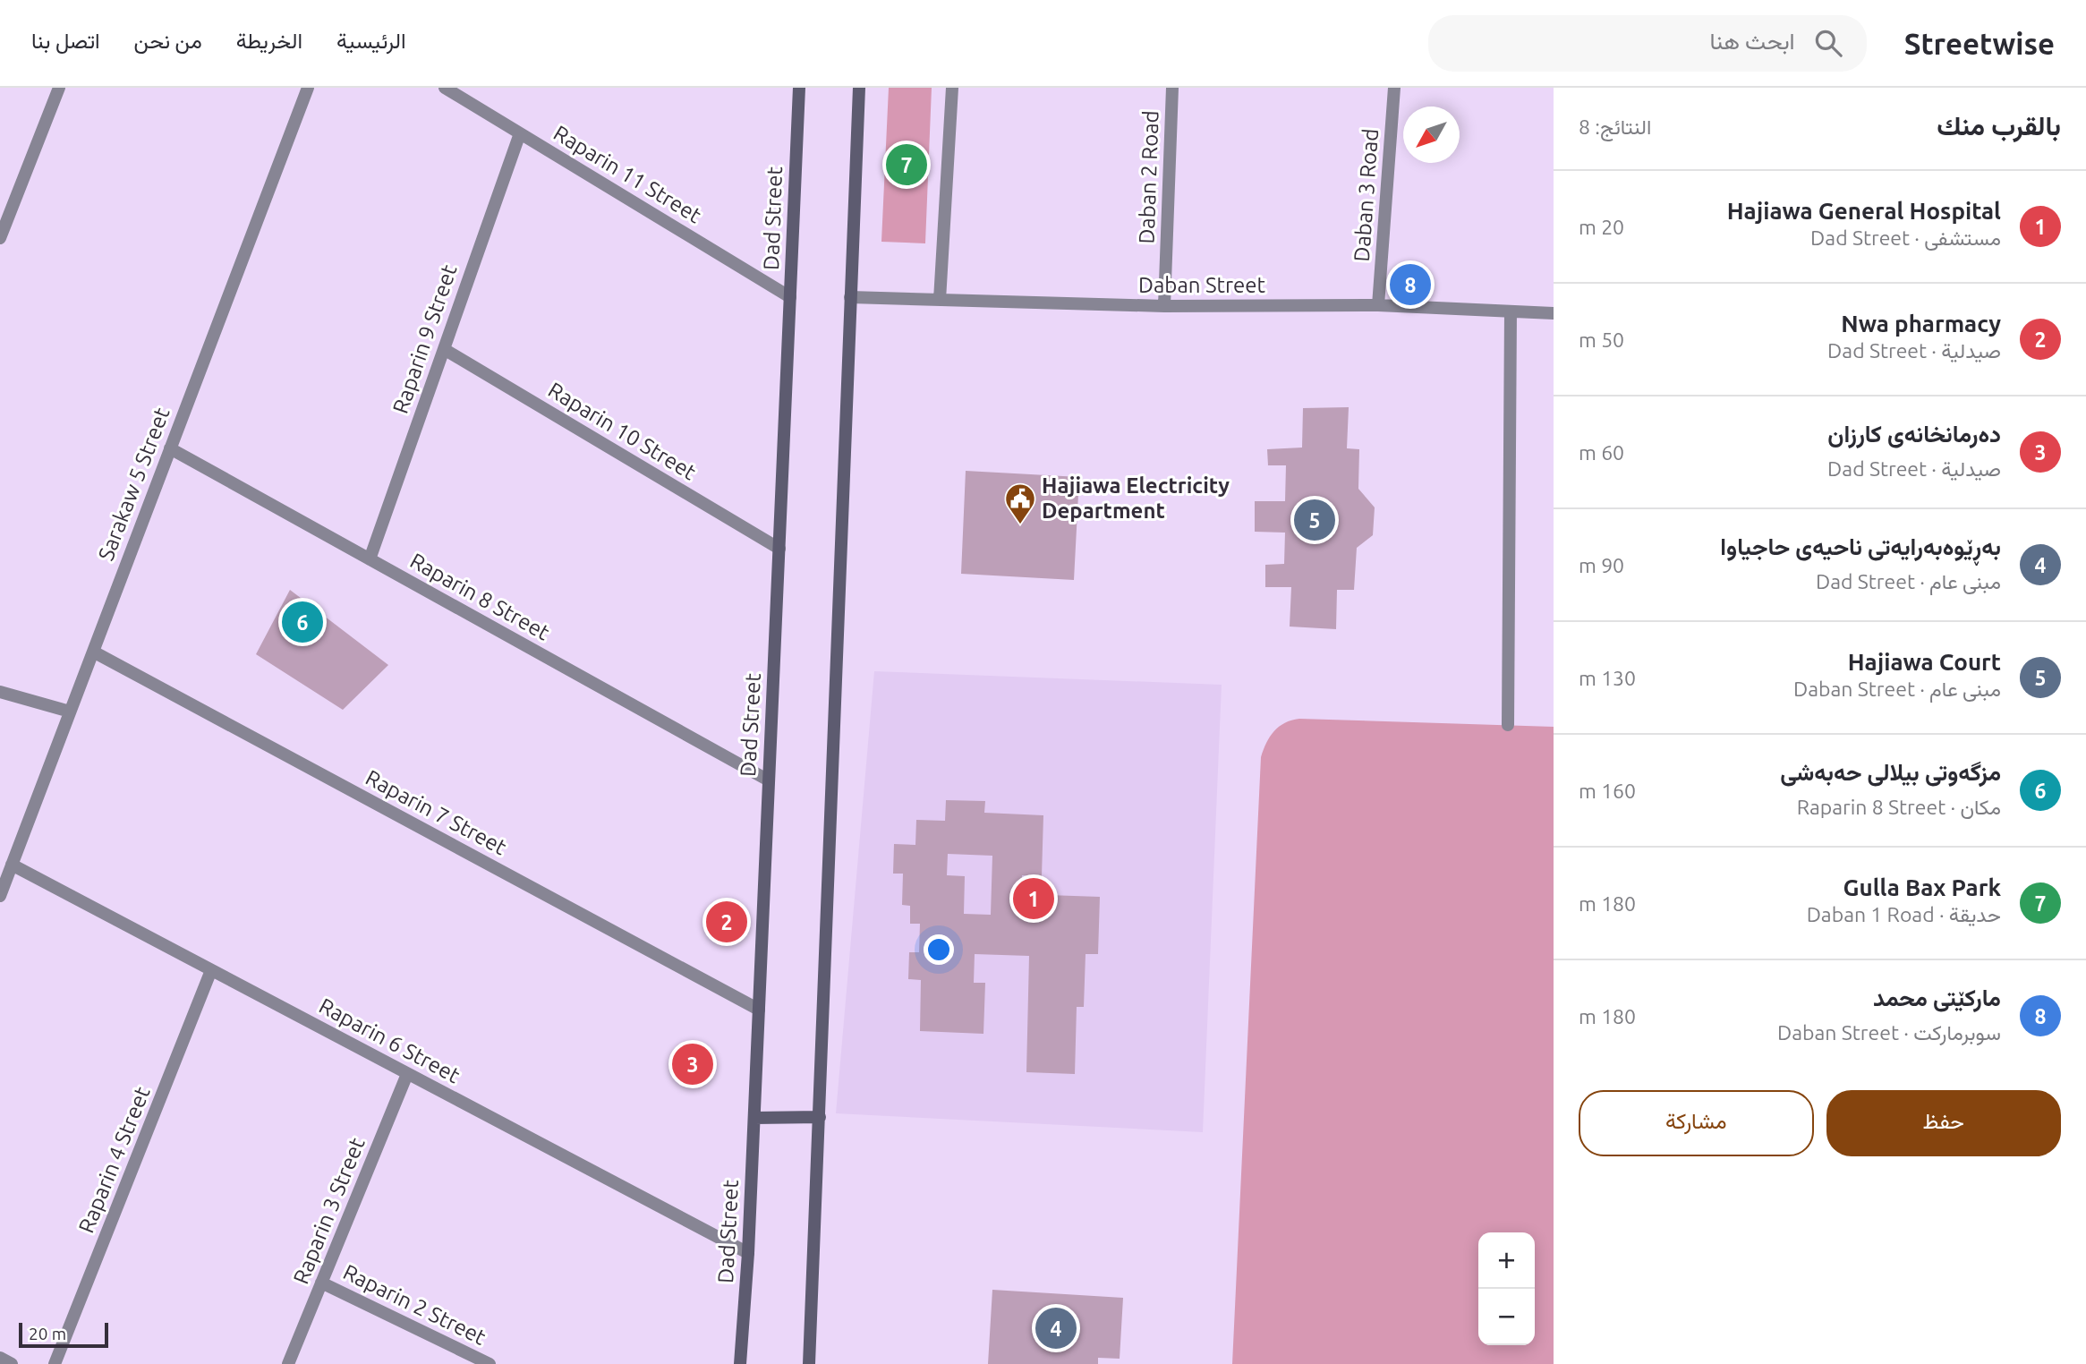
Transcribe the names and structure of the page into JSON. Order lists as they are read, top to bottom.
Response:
{
  "streets": {
    "street": [
      "Raparin 11 Street",
      "Daban 2 Road",
      "Daban 3 Road",
      "Dad Street",
      "Daban Street",
      "Raparin 9 Street",
      "Raparin 10 Street",
      "Sarakaw 5 Street",
      "Raparin 8 Street",
      "Raparin 7 Street",
      "Raparin 6 Street",
      "Raparin 4 Street",
      "Raparin 3 Street",
      "Raparin 2 Street"
    ]
  },
  "crossings": [
    ["Raparin 11 Street", "Dad Street"],
    ["Raparin 11 Street", "Raparin 9 Street"],
    ["Daban 2 Road", "Daban Street"],
    ["Daban 3 Road", "Daban Street"],
    ["Dad Street", "Raparin 10 Street"],
    ["Dad Street", "Raparin 8 Street"],
    ["Dad Street", "Raparin 7 Street"],
    ["Dad Street", "Raparin 6 Street"],
    ["Raparin 9 Street", "Raparin 10 Street"],
    ["Raparin 9 Street", "Raparin 8 Street"],
    ["Sarakaw 5 Street", "Raparin 8 Street"],
    ["Sarakaw 5 Street", "Raparin 7 Street"],
    ["Sarakaw 5 Street", "Raparin 6 Street"],
    ["Raparin 6 Street", "Raparin 4 Street"],
    ["Raparin 6 Street", "Raparin 3 Street"],
    ["Raparin 3 Street", "Raparin 2 Street"]
  ],
  "places": {
    "public building": ["Hajiawa Electricity Department"]
  },
  "scale_bar": "20 m",
  "north": "bottom left",
  "page": {
    "header": "Streetwise",
    "search": "ابحث هنا",
    "nav": [
      "الرئيسية",
      "الخريطة",
      "من نحن",
      "اتصل بنا"
    ],
    "heading": ["بالقرب منك", "النتائج: 8"],
    "pins": [
      "7",
      "8",
      "5",
      "6",
      "1",
      "2",
      "3",
      "4"
    ],
    "list": [
      {
        "mark": "1",
        "name": "Hajiawa General Hospital",
        "note": "مستشفى · Dad Street",
        "value": "20 m"
      },
      {
        "mark": "2",
        "name": "Nwa pharmacy",
        "note": "صيدلية · Dad Street",
        "value": "50 m"
      },
      {
        "mark": "3",
        "name": "دەرمانخانەی کارزان",
        "note": "صيدلية · Dad Street",
        "value": "60 m"
      },
      {
        "mark": "4",
        "name": "بەڕێوەبەرایەتی ناحیەی حاجیاوا",
        "note": "مبنى عام · Dad Street",
        "value": "90 m"
      },
      {
        "mark": "5",
        "name": "Hajiawa Court",
        "note": "مبنى عام · Daban Street",
        "value": "130 m"
      },
      {
        "mark": "6",
        "name": "مزگەوتی بیلالی حەبەشی",
        "note": "مكان · Raparin 8 Street",
        "value": "160 m"
      },
      {
        "mark": "7",
        "name": "Gulla Bax Park",
        "note": "حديقة · Daban 1 Road",
        "value": "180 m"
      },
      {
        "mark": "8",
        "name": "مارکێتی محمد",
        "note": "سوبرماركت · Daban Street",
        "value": "180 m"
      }
    ],
    "buttons": ["حفظ", "مشاركة"],
    "map_buttons": ["+", "−"],
    "scale": "20 m"
  }
}
